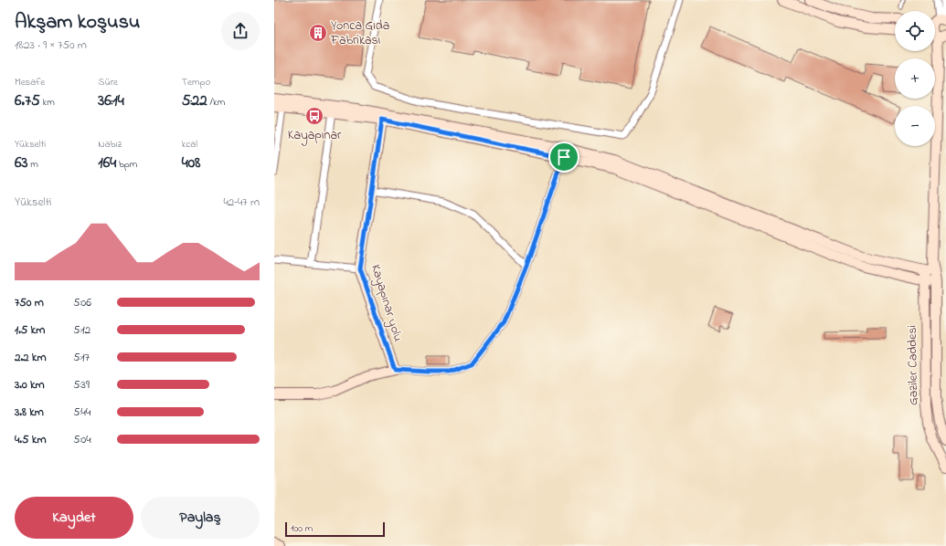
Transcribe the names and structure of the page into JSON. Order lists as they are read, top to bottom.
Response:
{
  "streets": {
    "street": ["Kayapınar yolu", "Gaziler Caddesi"]
  },
  "places": {
    "building": ["Yonca Gıda Fabrikası"],
    "bus stop": ["Kayapınar"]
  },
  "scale_bar": "100 m",
  "page": {
    "heading": ["Akşam koşusu", "18:23 · 9 × 750 m"],
    "map_buttons": ["+", "−"],
    "stats": [
      ["Mesafe", "6.75 km"],
      ["Süre", "36:14"],
      ["Tempo", "5:22 /km"],
      ["Yükselti", "63 m"],
      ["Nabız", "164 bpm"],
      ["kcal", "408"]
    ],
    "chart": ["Yükselti", "42–47 m"],
    "list": [
      {
        "name": "750 m",
        "note": "5:06"
      },
      {
        "name": "1.5 km",
        "note": "5:12"
      },
      {
        "name": "2.2 km",
        "note": "5:17"
      },
      {
        "name": "3.0 km",
        "note": "5:39"
      },
      {
        "name": "3.8 km",
        "note": "5:44"
      },
      {
        "name": "4.5 km",
        "note": "5:04"
      }
    ],
    "buttons": ["Kaydet", "Paylaş"],
    "scale": "100 m"
  }
}
